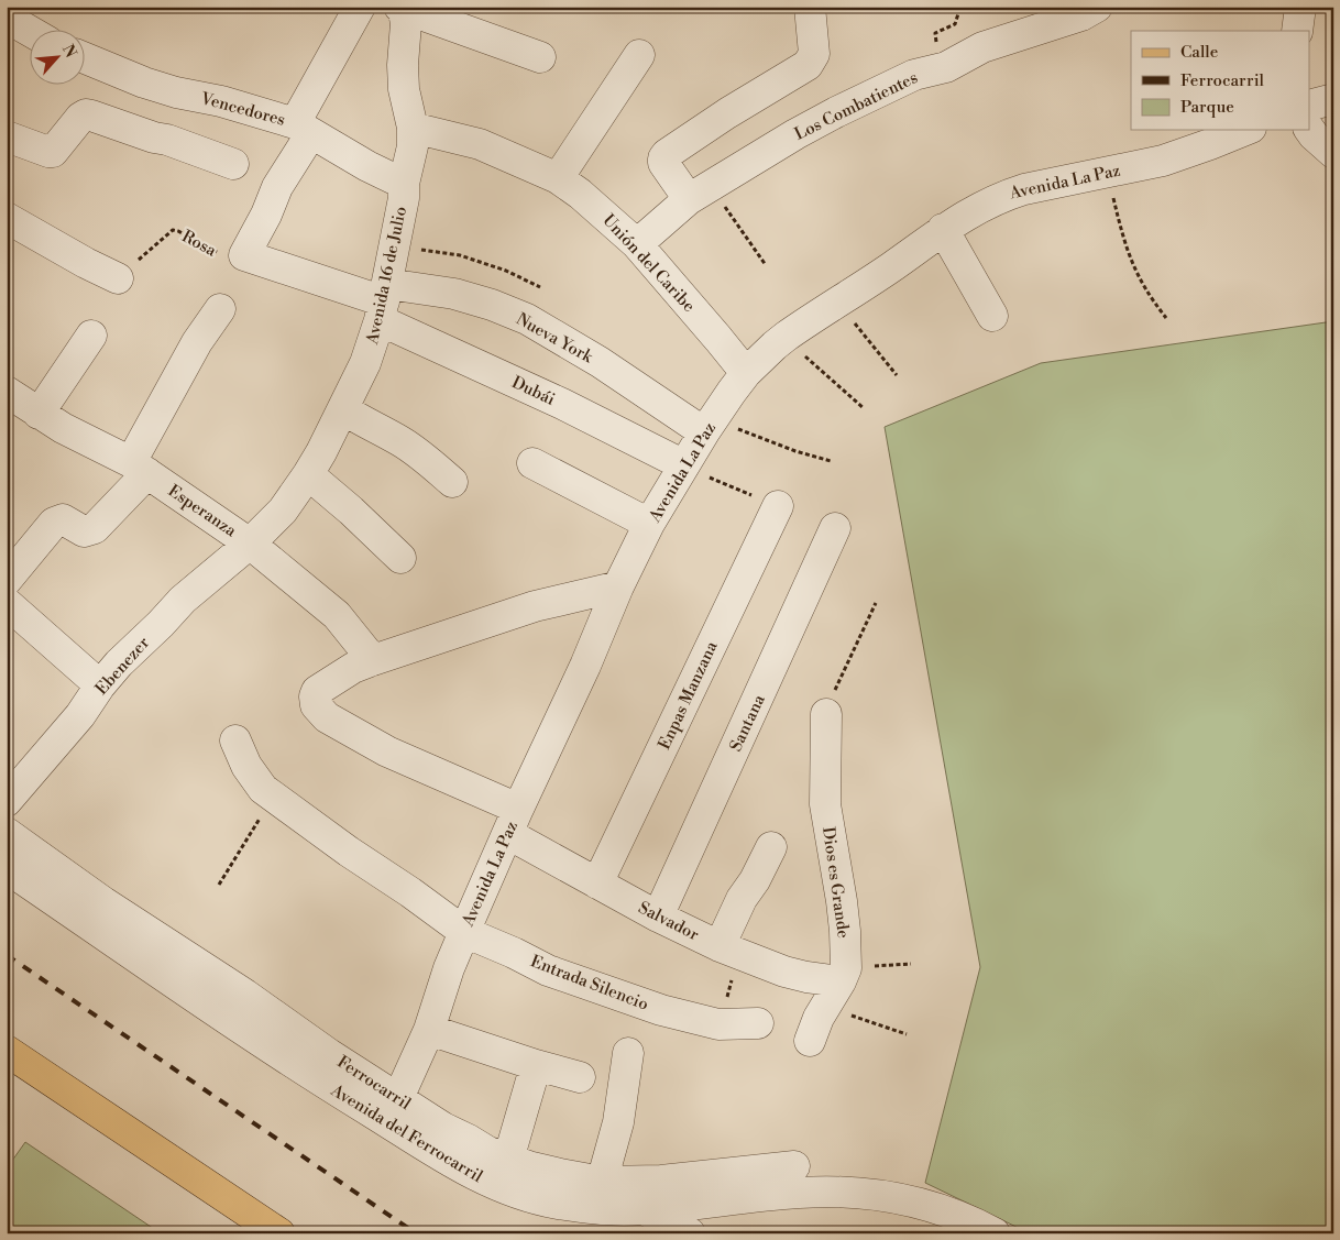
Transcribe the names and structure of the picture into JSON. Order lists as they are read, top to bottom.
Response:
{
  "streets": {
    "street": [
      "Los Combatientes",
      "Vencedores",
      "Avenida La Paz",
      "Unión del Caribe",
      "Avenida 16 de Julio",
      "Nueva York",
      "Dubái",
      "Esperanza",
      "Ebenezer",
      "Enpas Manzana",
      "Santana",
      "Dios es Grande",
      "Salvador",
      "Entrada Silencio",
      "Ferrocarril",
      "Avenida del Ferrocarril"
    ],
    "path": ["Rosa"]
  },
  "crossings": [
    ["Los Combatientes", "Unión del Caribe"],
    ["Vencedores", "Avenida 16 de Julio"],
    ["Avenida La Paz", "Unión del Caribe"],
    ["Avenida La Paz", "Nueva York"],
    ["Avenida La Paz", "Dubái"],
    ["Avenida La Paz", "Salvador"],
    ["Avenida La Paz", "Entrada Silencio"],
    ["Avenida La Paz", "Ferrocarril"],
    ["Unión del Caribe", "Avenida 16 de Julio"],
    ["Avenida 16 de Julio", "Nueva York"],
    ["Avenida 16 de Julio", "Dubái"],
    ["Avenida 16 de Julio", "Esperanza"],
    ["Avenida 16 de Julio", "Ebenezer"],
    ["Nueva York", "Dubái"],
    ["Esperanza", "Ebenezer"],
    ["Enpas Manzana", "Salvador"],
    ["Santana", "Salvador"],
    ["Dios es Grande", "Salvador"]
  ],
  "legend": ["Calle", "Ferrocarril", "Parque"],
  "north": "top right"
}
